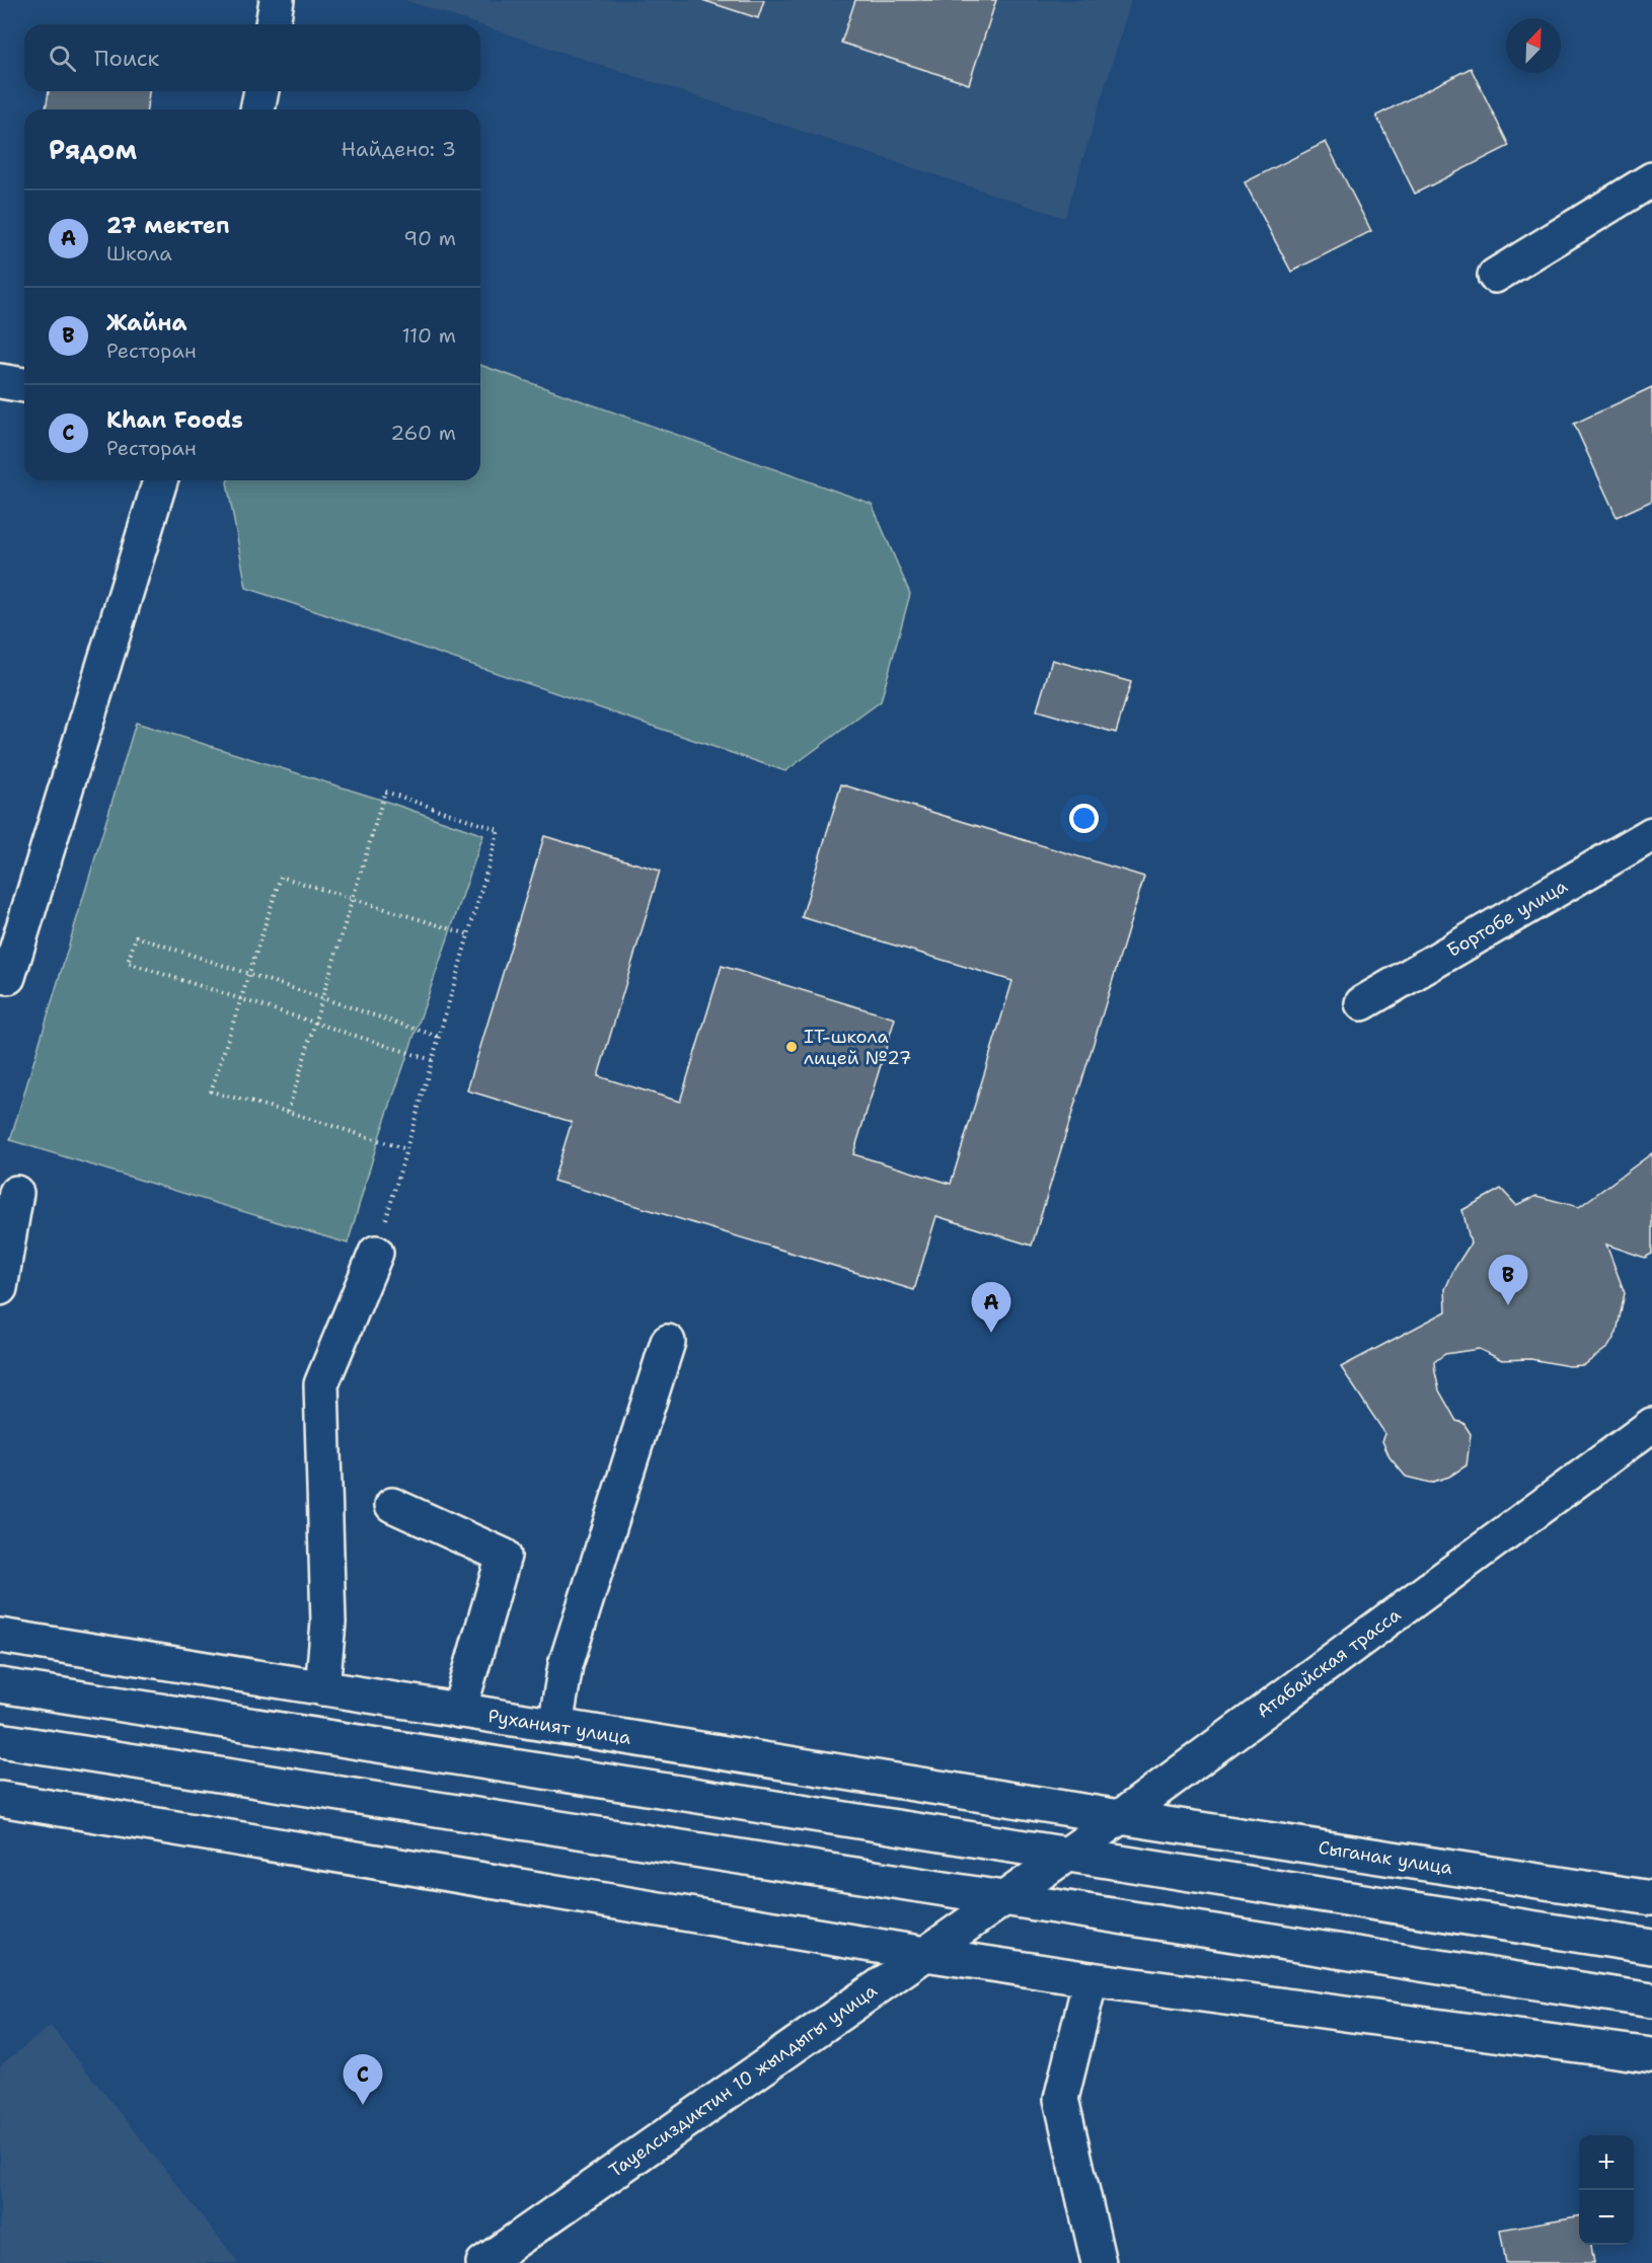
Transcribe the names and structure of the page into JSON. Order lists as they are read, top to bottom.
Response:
{
  "streets": {
    "main road": [
      "Бортобе улица",
      "Атабайская трасса",
      "Руханият улица",
      "Сыганак улица",
      "Тауелсиздиктин 10 жылдыгы улица"
    ]
  },
  "crossings": [
    ["Атабайская трасса", "Руханият улица"],
    ["Атабайская трасса", "Сыганак улица"],
    ["Атабайская трасса", "Тауелсиздиктин 10 жылдыгы улица"],
    ["Руханият улица", "Сыганак улица"]
  ],
  "places": ["IT-школа лицей №27"],
  "north": "top right",
  "page": {
    "search": "Поиск",
    "heading": ["Рядом", "Найдено: 3"],
    "list": [
      {
        "mark": "A",
        "name": "27 мектеп",
        "note": "Школа",
        "value": "90 m"
      },
      {
        "mark": "B",
        "name": "Жайна",
        "note": "Ресторан",
        "value": "110 m"
      },
      {
        "mark": "C",
        "name": "Khan Foods",
        "note": "Ресторан",
        "value": "260 m"
      }
    ],
    "pins": ["B", "A", "C"],
    "map_buttons": ["+", "−"]
  }
}
